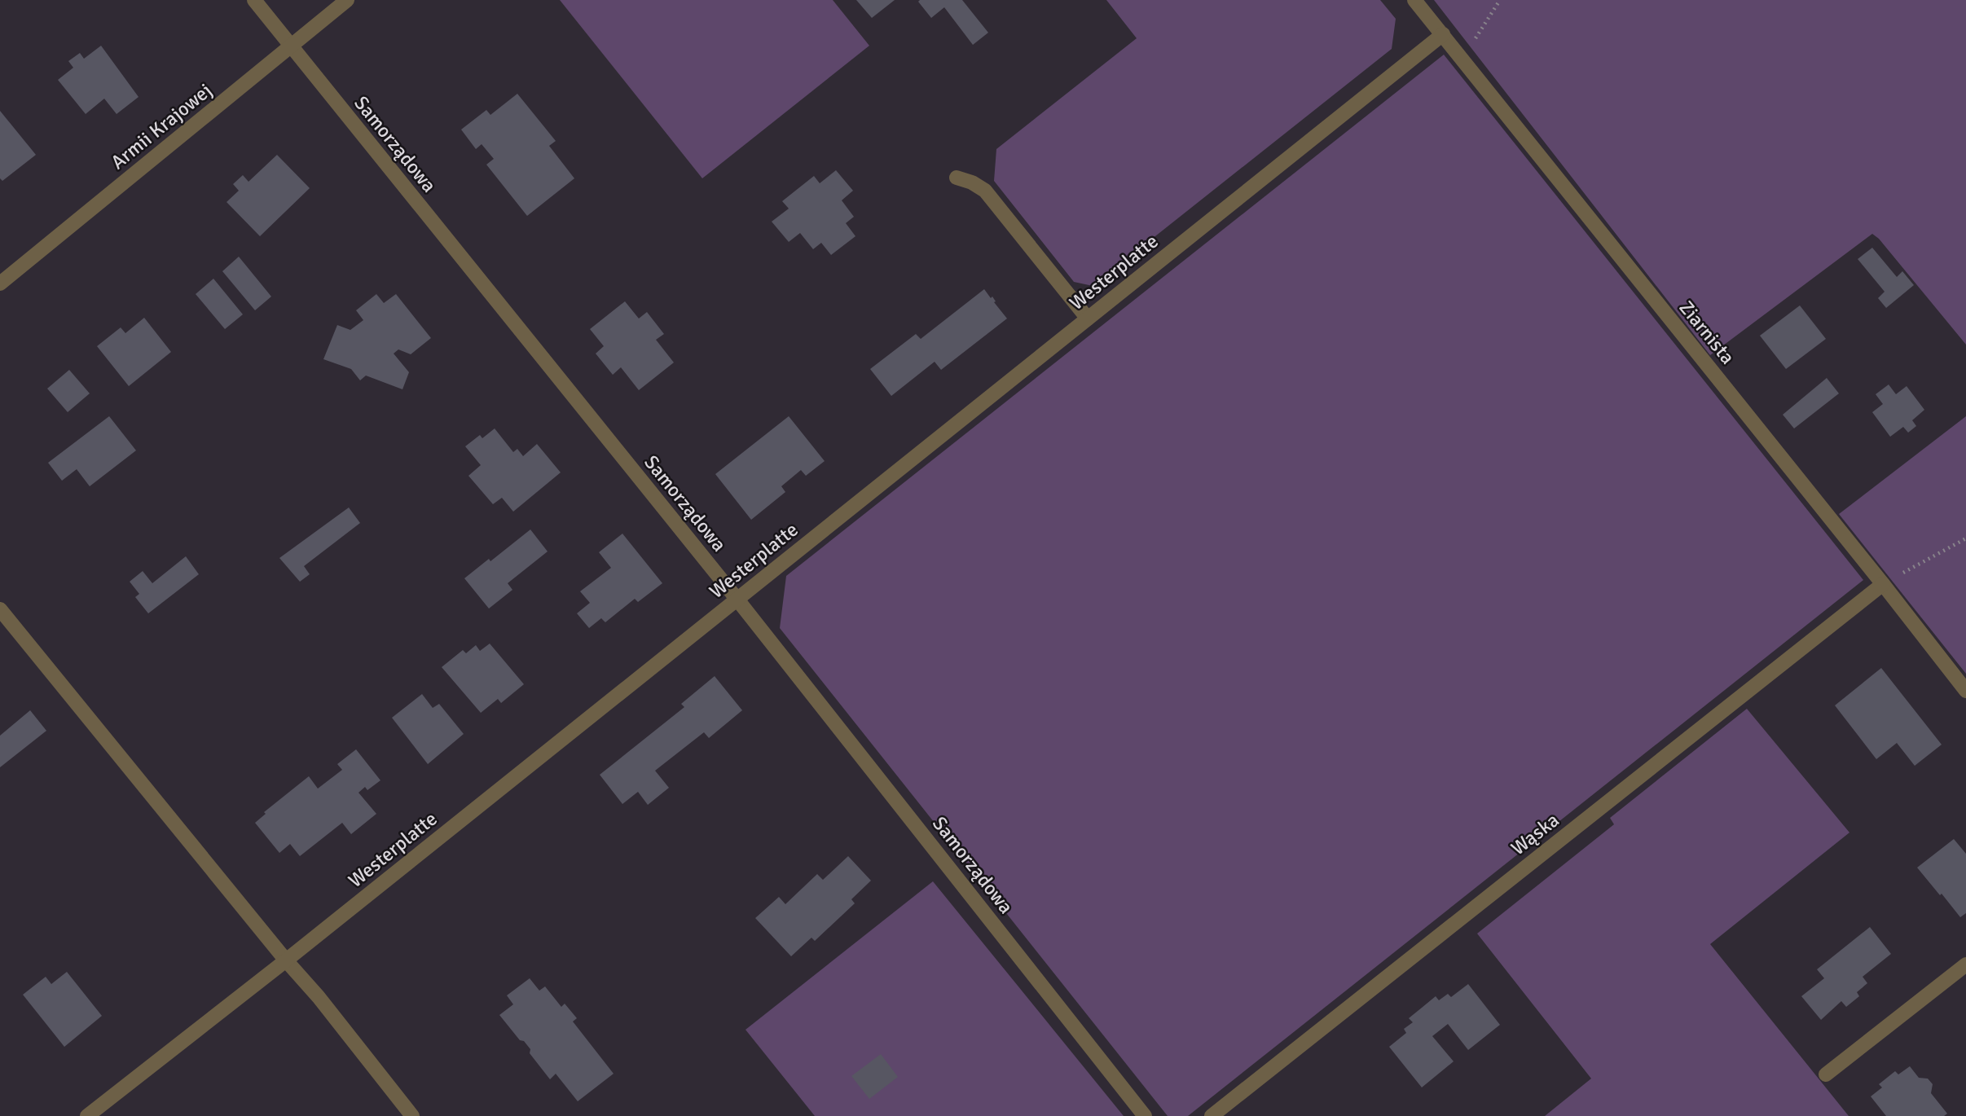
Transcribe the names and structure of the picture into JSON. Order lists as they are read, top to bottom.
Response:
{
  "streets": {
    "street": [
      "Armii Krajowej",
      "Samorządowa",
      "Westerplatte",
      "Ziarnista",
      "Wąska"
    ]
  },
  "crossings": [
    ["Armii Krajowej", "Samorządowa"],
    ["Samorządowa", "Westerplatte"],
    ["Westerplatte", "Ziarnista"],
    ["Ziarnista", "Wąska"]
  ]
}
